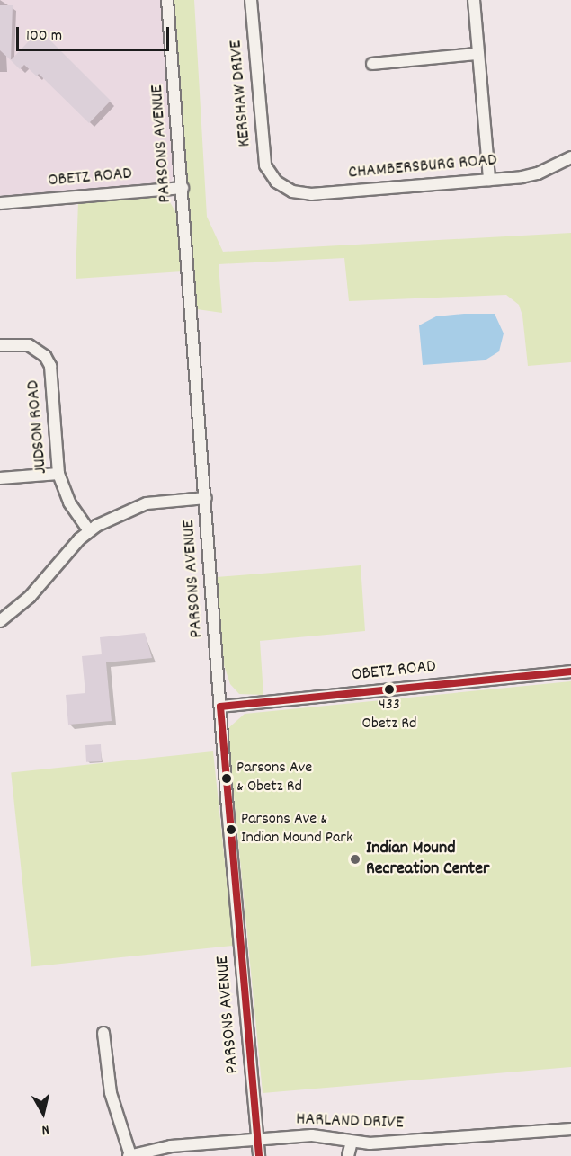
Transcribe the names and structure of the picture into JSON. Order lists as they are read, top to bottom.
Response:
{
  "streets": {
    "street": [
      "KERSHAW DRIVE",
      "PARSONS AVENUE",
      "CHAMBERSBURG ROAD",
      "OBETZ ROAD",
      "JUDSON ROAD",
      "HARLAND DRIVE"
    ]
  },
  "crossings": [
    ["KERSHAW DRIVE", "CHAMBERSBURG ROAD"],
    ["PARSONS AVENUE", "OBETZ ROAD"],
    ["PARSONS AVENUE", "HARLAND DRIVE"]
  ],
  "places": [
    "433 Obetz Rd",
    "Parsons Ave & Obetz Rd",
    "Parsons Ave & Indian Mound Park",
    "Indian Mound Recreation Center"
  ],
  "scale_bar": "100 m",
  "north": "bottom"
}
